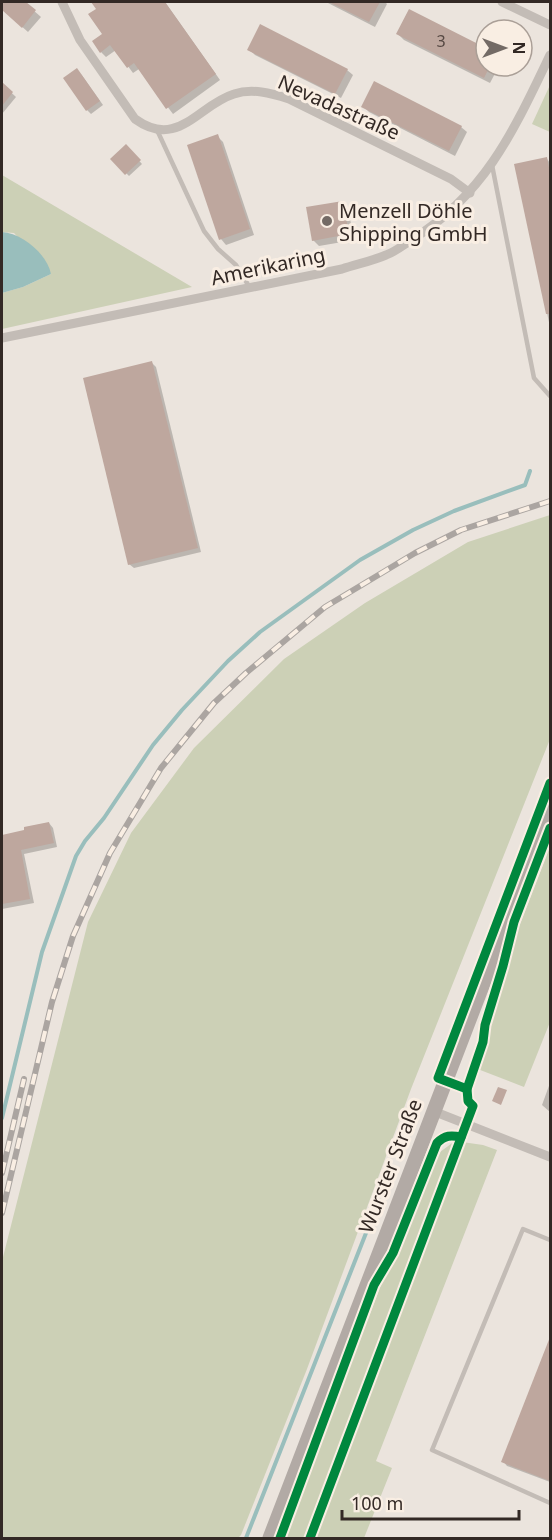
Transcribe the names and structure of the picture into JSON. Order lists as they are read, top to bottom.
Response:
{
  "streets": {
    "main road": ["Wurster Straße"],
    "street": ["Nevadastraße", "Amerikaring"]
  },
  "crossings": [
    ["Nevadastraße", "Amerikaring"]
  ],
  "places": ["Menzell Döhle Shipping GmbH"],
  "house_numbers": ["3"],
  "scale_bar": "100 m",
  "north": "right"
}
